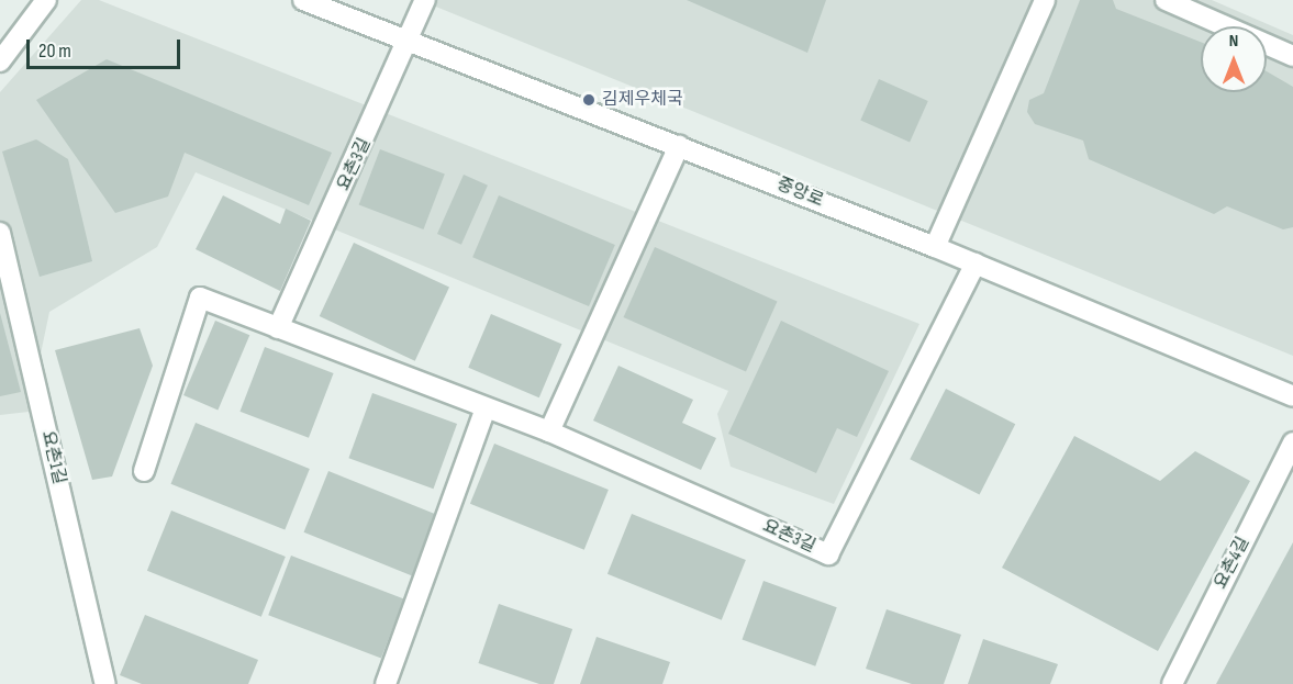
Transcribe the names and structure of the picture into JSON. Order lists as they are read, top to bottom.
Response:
{
  "streets": {
    "street": [
      "요촌3길",
      "중앙로",
      "요촌1길",
      "요촌4길"
    ]
  },
  "crossings": [
    ["요촌3길", "중앙로"]
  ],
  "places": ["김제우체국"],
  "scale_bar": "20 m",
  "north": "top"
}
